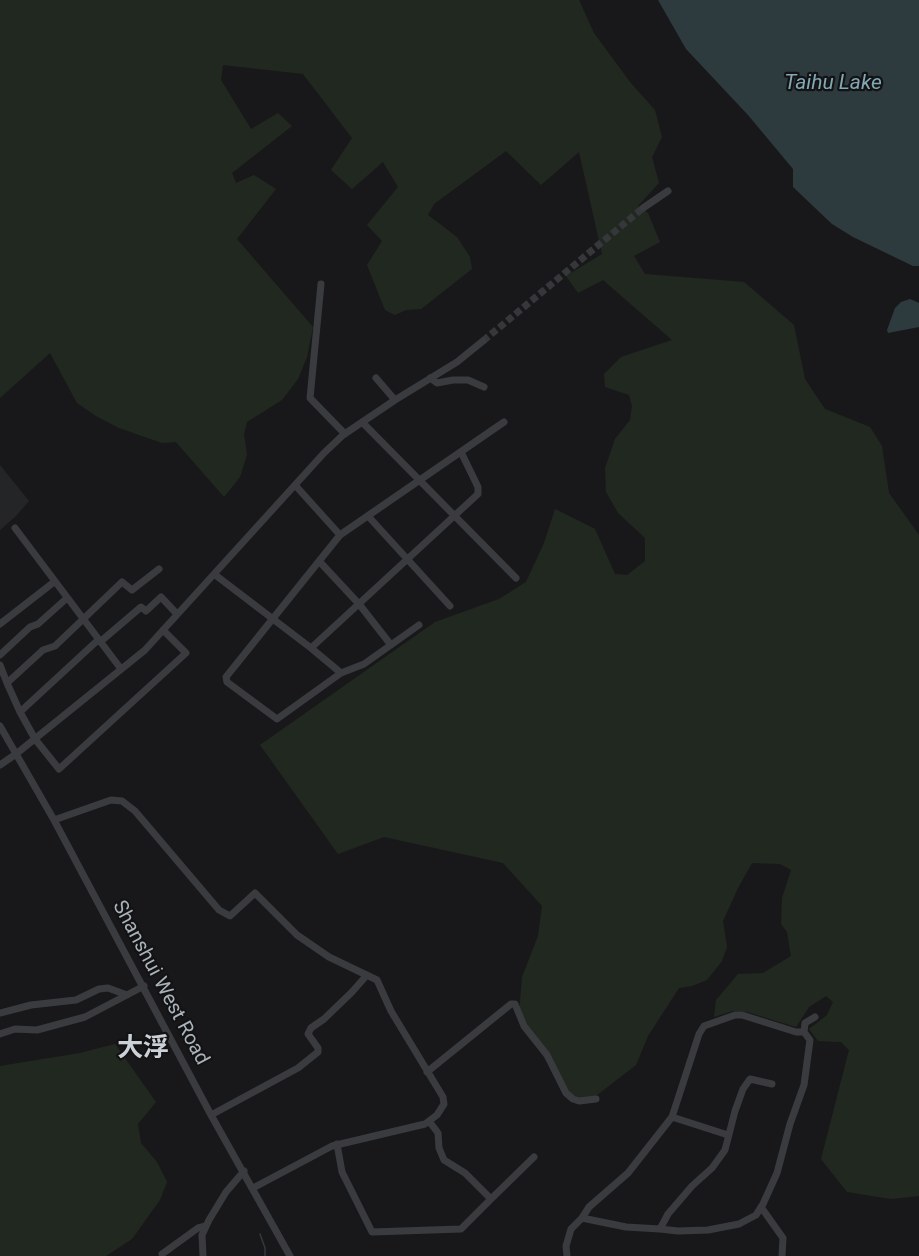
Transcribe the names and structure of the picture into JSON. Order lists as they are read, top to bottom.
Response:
{
  "streets": {
    "street": ["Shanshui West Road"]
  },
  "districts": ["大浮"],
  "water": ["Taihu Lake"]
}
